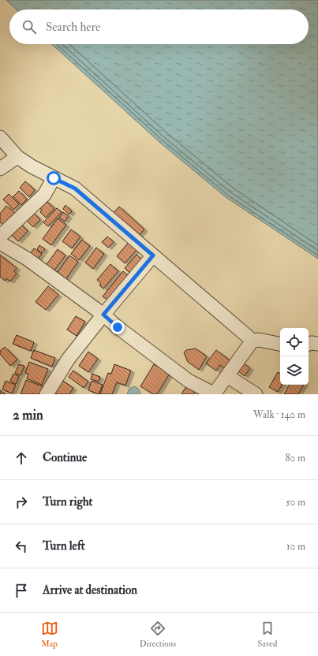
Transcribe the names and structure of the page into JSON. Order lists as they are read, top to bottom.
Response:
{
  "page": {
    "search": "Search here",
    "heading": ["2 min", "Walk · 140 m"],
    "list": [
      ["Continue", "80 m"],
      ["Turn right", "50 m"],
      ["Turn left", "10 m"],
      "Arrive at destination"
    ],
    "nav": ["Map", "Directions", "Saved"]
  }
}
